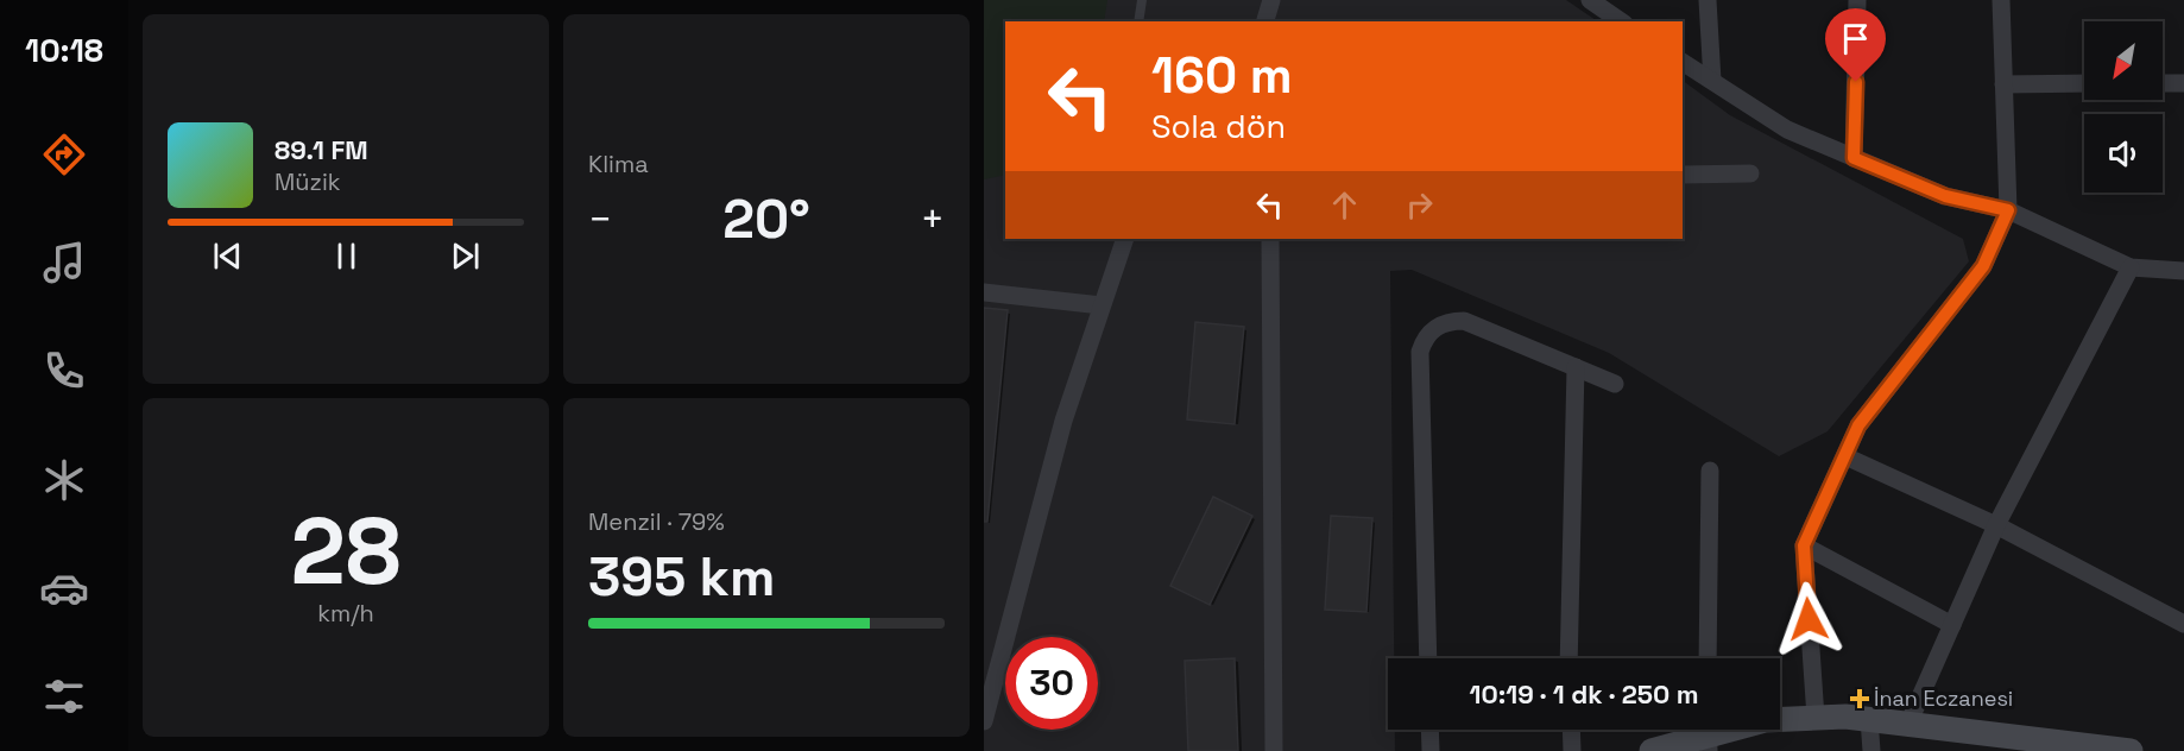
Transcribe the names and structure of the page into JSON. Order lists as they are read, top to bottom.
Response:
{
  "places": {
    "health": ["İnan Eczanesi"]
  },
  "north": "bottom left",
  "page": {
    "tabs": "10:18",
    "tile": [
      "Klima",
      ["28", "km/h"],
      ["Menzil · 79%", "395 km"]
    ],
    "turn": ["160 m", "Sola dön"],
    "song": ["89.1 FM", "Müzik"],
    "heat": ["−", "20°", "+"],
    "limit": "30",
    "trip": "10:19 · 1 dk · 250 m"
  }
}
